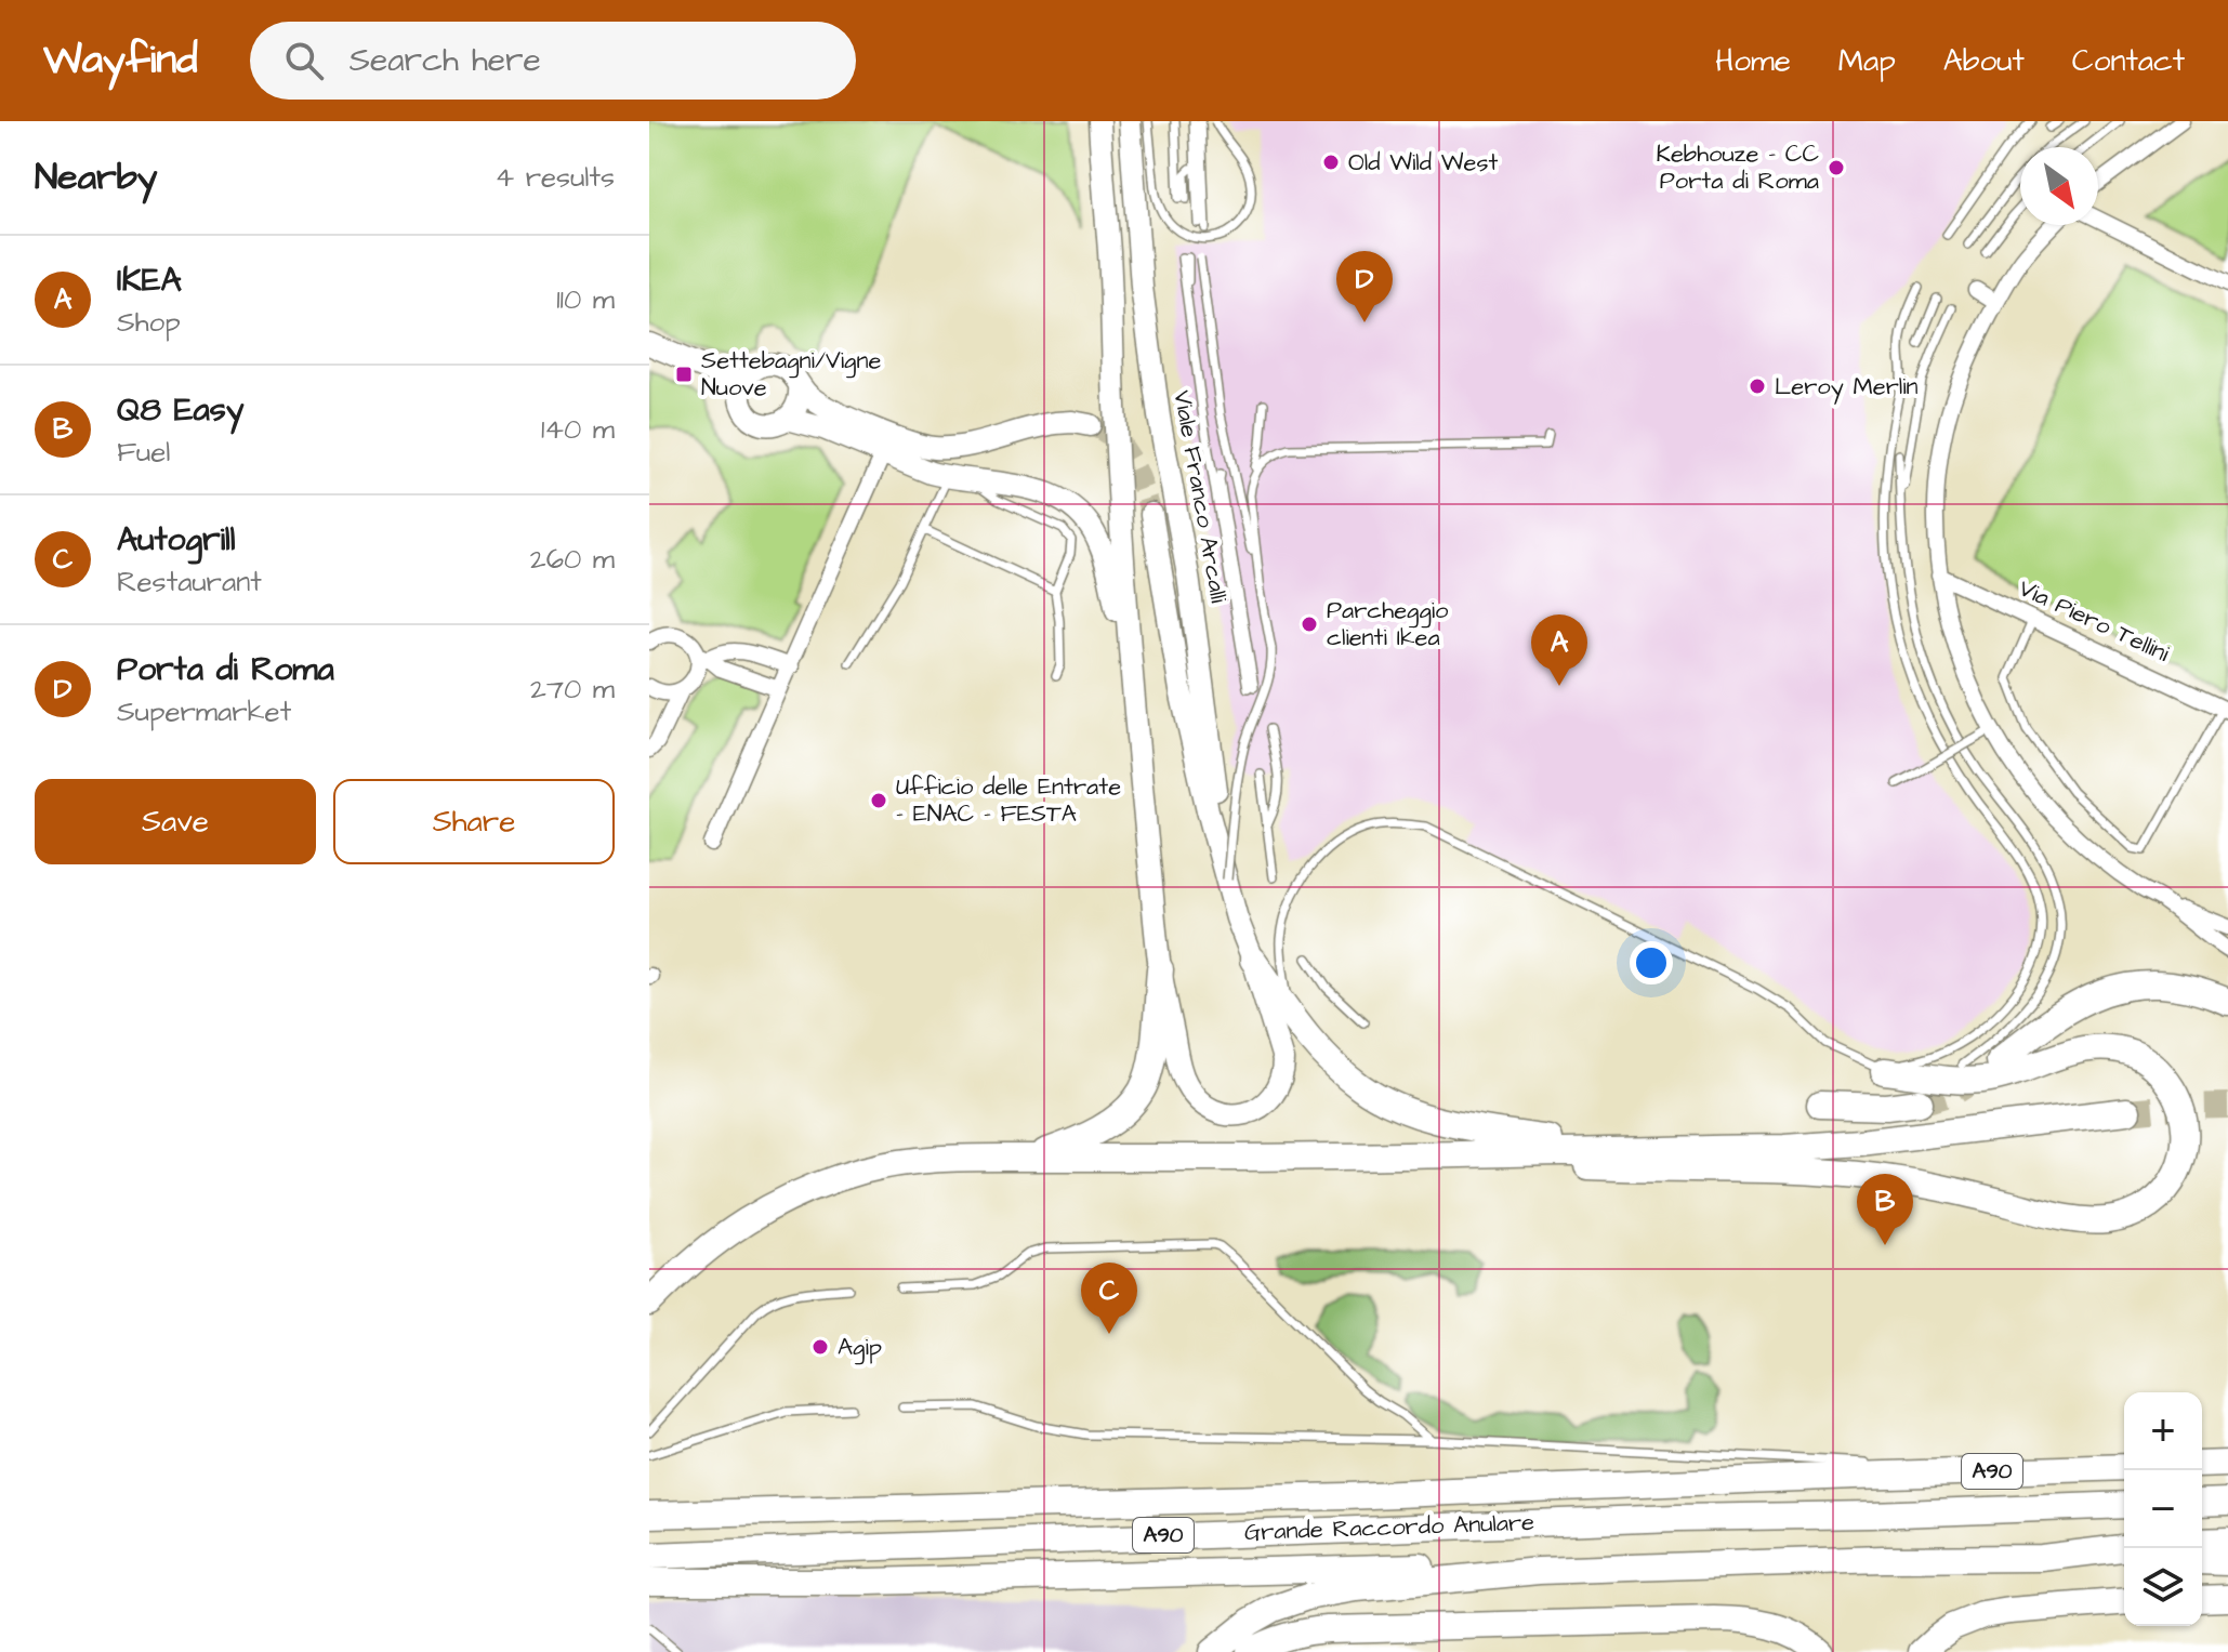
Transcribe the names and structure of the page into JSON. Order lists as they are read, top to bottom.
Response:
{
  "streets": {
    "highway": ["A90", "Grande Raccordo Anulare"],
    "main road": ["Viale Franco Arcalli"],
    "street": ["Via Piero Tellini"]
  },
  "places": {
    "other": [
      "Old Wild West",
      "Kebhouze - CC Porta di Roma",
      "Leroy Merlin",
      "Parcheggio clienti Ikea",
      "Ufficio delle Entrate - ENAC - FESTA",
      "Agip"
    ],
    "transit": ["Settebagni/Vigne Nuove"]
  },
  "north": "bottom right",
  "page": {
    "header": "Wayfind",
    "search": "Search here",
    "nav": [
      "Home",
      "Map",
      "About",
      "Contact"
    ],
    "heading": ["Nearby", "4 results"],
    "list": [
      {
        "mark": "A",
        "name": "IKEA",
        "note": "Shop",
        "value": "110 m"
      },
      {
        "mark": "B",
        "name": "Q8 Easy",
        "note": "Fuel",
        "value": "140 m"
      },
      {
        "mark": "C",
        "name": "Autogrill",
        "note": "Restaurant",
        "value": "260 m"
      },
      {
        "mark": "D",
        "name": "Porta di Roma",
        "note": "Supermarket",
        "value": "270 m"
      }
    ],
    "pins": [
      "D",
      "A",
      "B",
      "C"
    ],
    "buttons": ["Save", "Share"],
    "map_buttons": ["+", "−"]
  }
}
